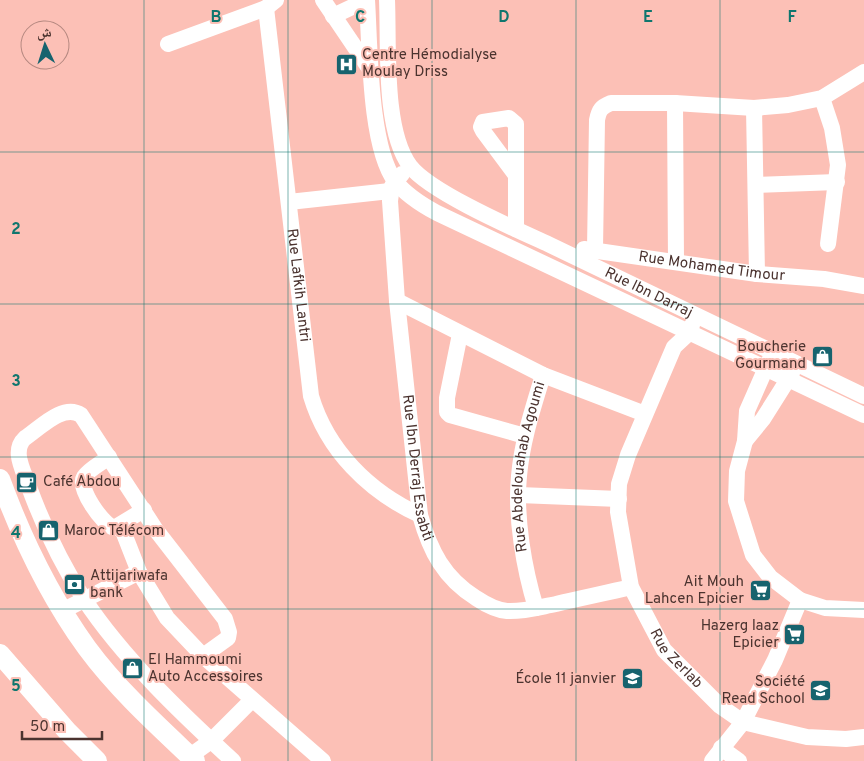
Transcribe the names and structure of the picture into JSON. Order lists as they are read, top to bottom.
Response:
{
  "streets": {
    "street": [
      "Rue Mohamed Timour",
      "Rue Lafkih Lantri",
      "Rue Ibn Darraj",
      "Rue Ibn Derraj Essabti",
      "Rue Abdelouahab Agoumi",
      "Rue ZerIab"
    ]
  },
  "crossings": [
    ["Rue Mohamed Timour", "Rue Ibn Darraj"],
    ["Rue Lafkih Lantri", "Rue Ibn Derraj Essabti"],
    ["Rue Ibn Darraj", "Rue Ibn Derraj Essabti"],
    ["Rue Ibn Darraj", "Rue ZerIab"],
    ["Rue Ibn Derraj Essabti", "Rue Abdelouahab Agoumi"],
    ["Rue Ibn Derraj Essabti", "Rue ZerIab"],
    ["Rue Abdelouahab Agoumi", "Rue ZerIab"]
  ],
  "places": {
    "hospital": ["Centre Hémodialyse Moulay Driss"],
    "shop": ["Boucherie Gourmand", "Maroc Télécom", "El Hammoumi Auto Accessoires"],
    "cafe": ["Café Abdou"],
    "bank": ["Attijariwafa bank"],
    "supermarket": ["Ait Mouh Lahcen Epicier", "Hazerg Iaaz Epicier"],
    "school or university": ["École 11 janvier", "Société Read School"]
  },
  "scale_bar": "50 m",
  "north": "top",
  "grid": {
    "columns": [
      "B",
      "C",
      "D",
      "E",
      "F"
    ],
    "rows": [
      "2",
      "3",
      "4",
      "5"
    ]
  }
}
